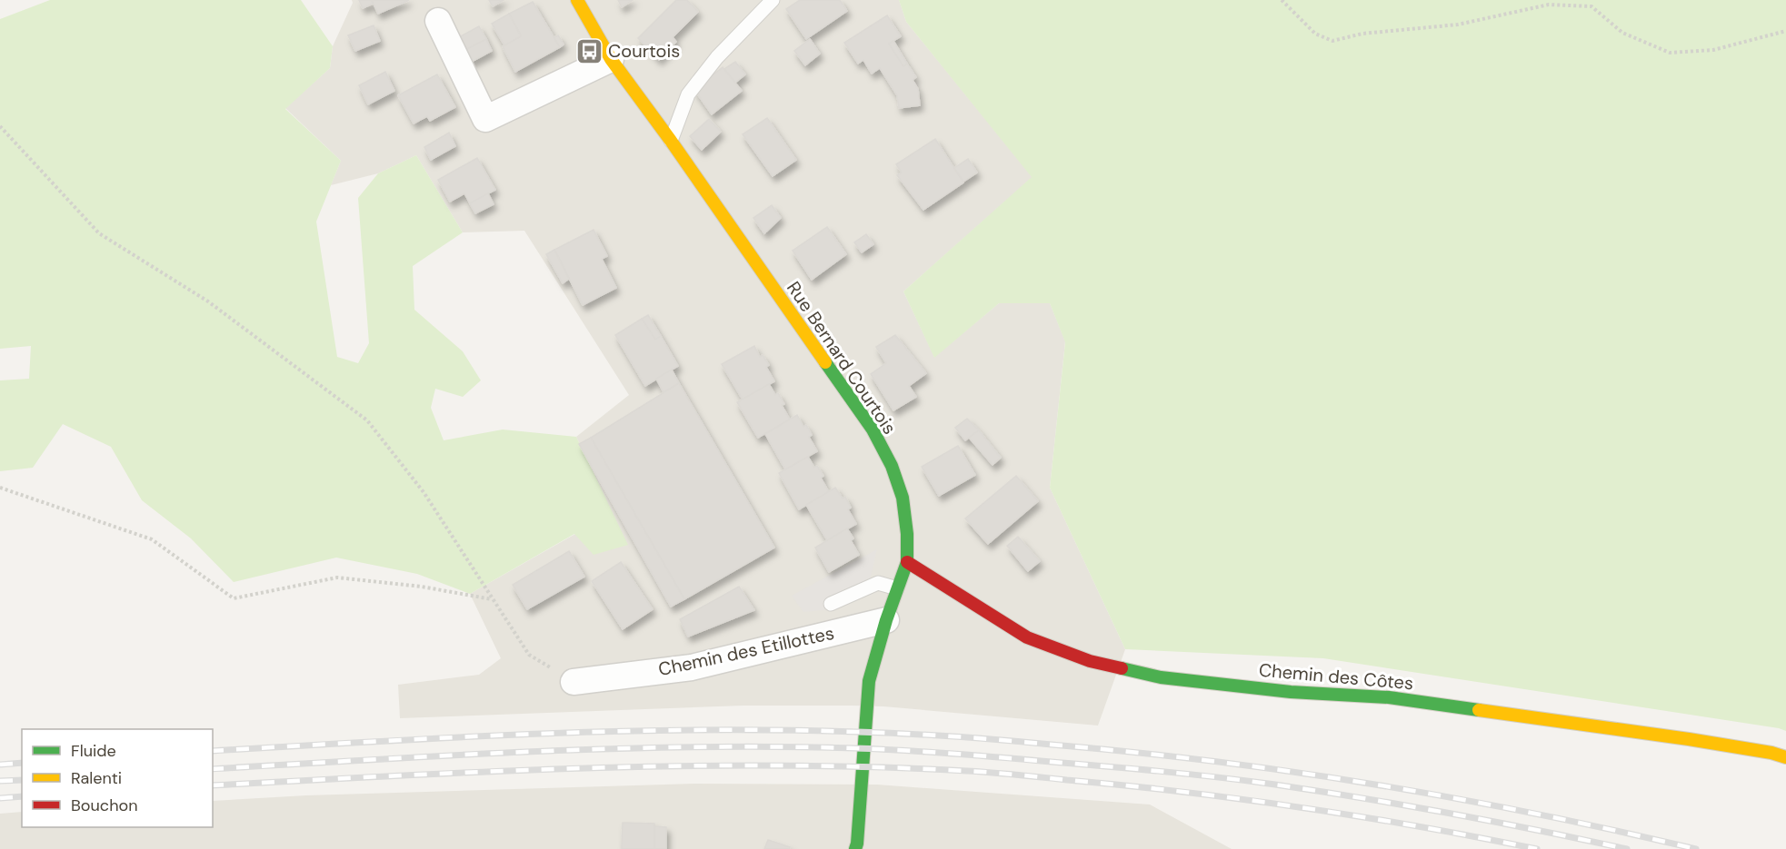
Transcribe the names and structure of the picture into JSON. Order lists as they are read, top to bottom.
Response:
{
  "streets": {
    "street": ["Rue Bernard Courtois", "Chemin des Etillottes", "Chemin des Côtes"]
  },
  "crossings": [
    ["Rue Bernard Courtois", "Chemin des Etillottes"],
    ["Rue Bernard Courtois", "Chemin des Côtes"]
  ],
  "places": {
    "bus stop": ["Courtois"]
  },
  "legend": ["Fluide", "Ralenti", "Bouchon"]
}
